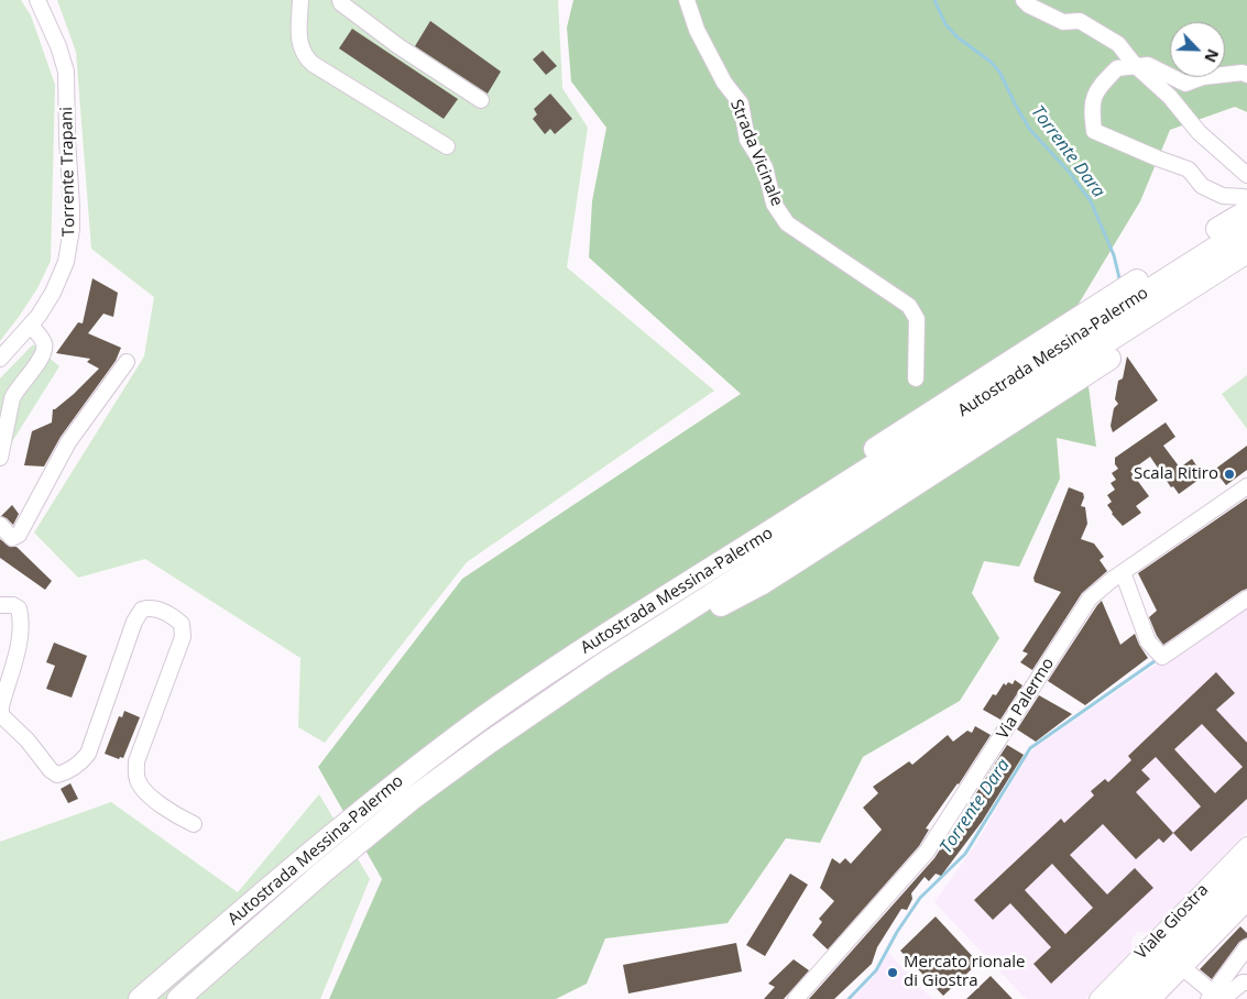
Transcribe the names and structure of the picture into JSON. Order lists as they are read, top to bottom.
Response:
{
  "streets": {
    "highway": ["Autostrada Messina-Palermo"],
    "main road": ["Viale Giostra"],
    "street": ["Strada Vicinale", "Torrente Trapani", "Via Palermo"]
  },
  "water": ["Torrente Dara"],
  "places": ["Scala Ritiro", "Mercato rionale di Giostra"],
  "north": "bottom right"
}
